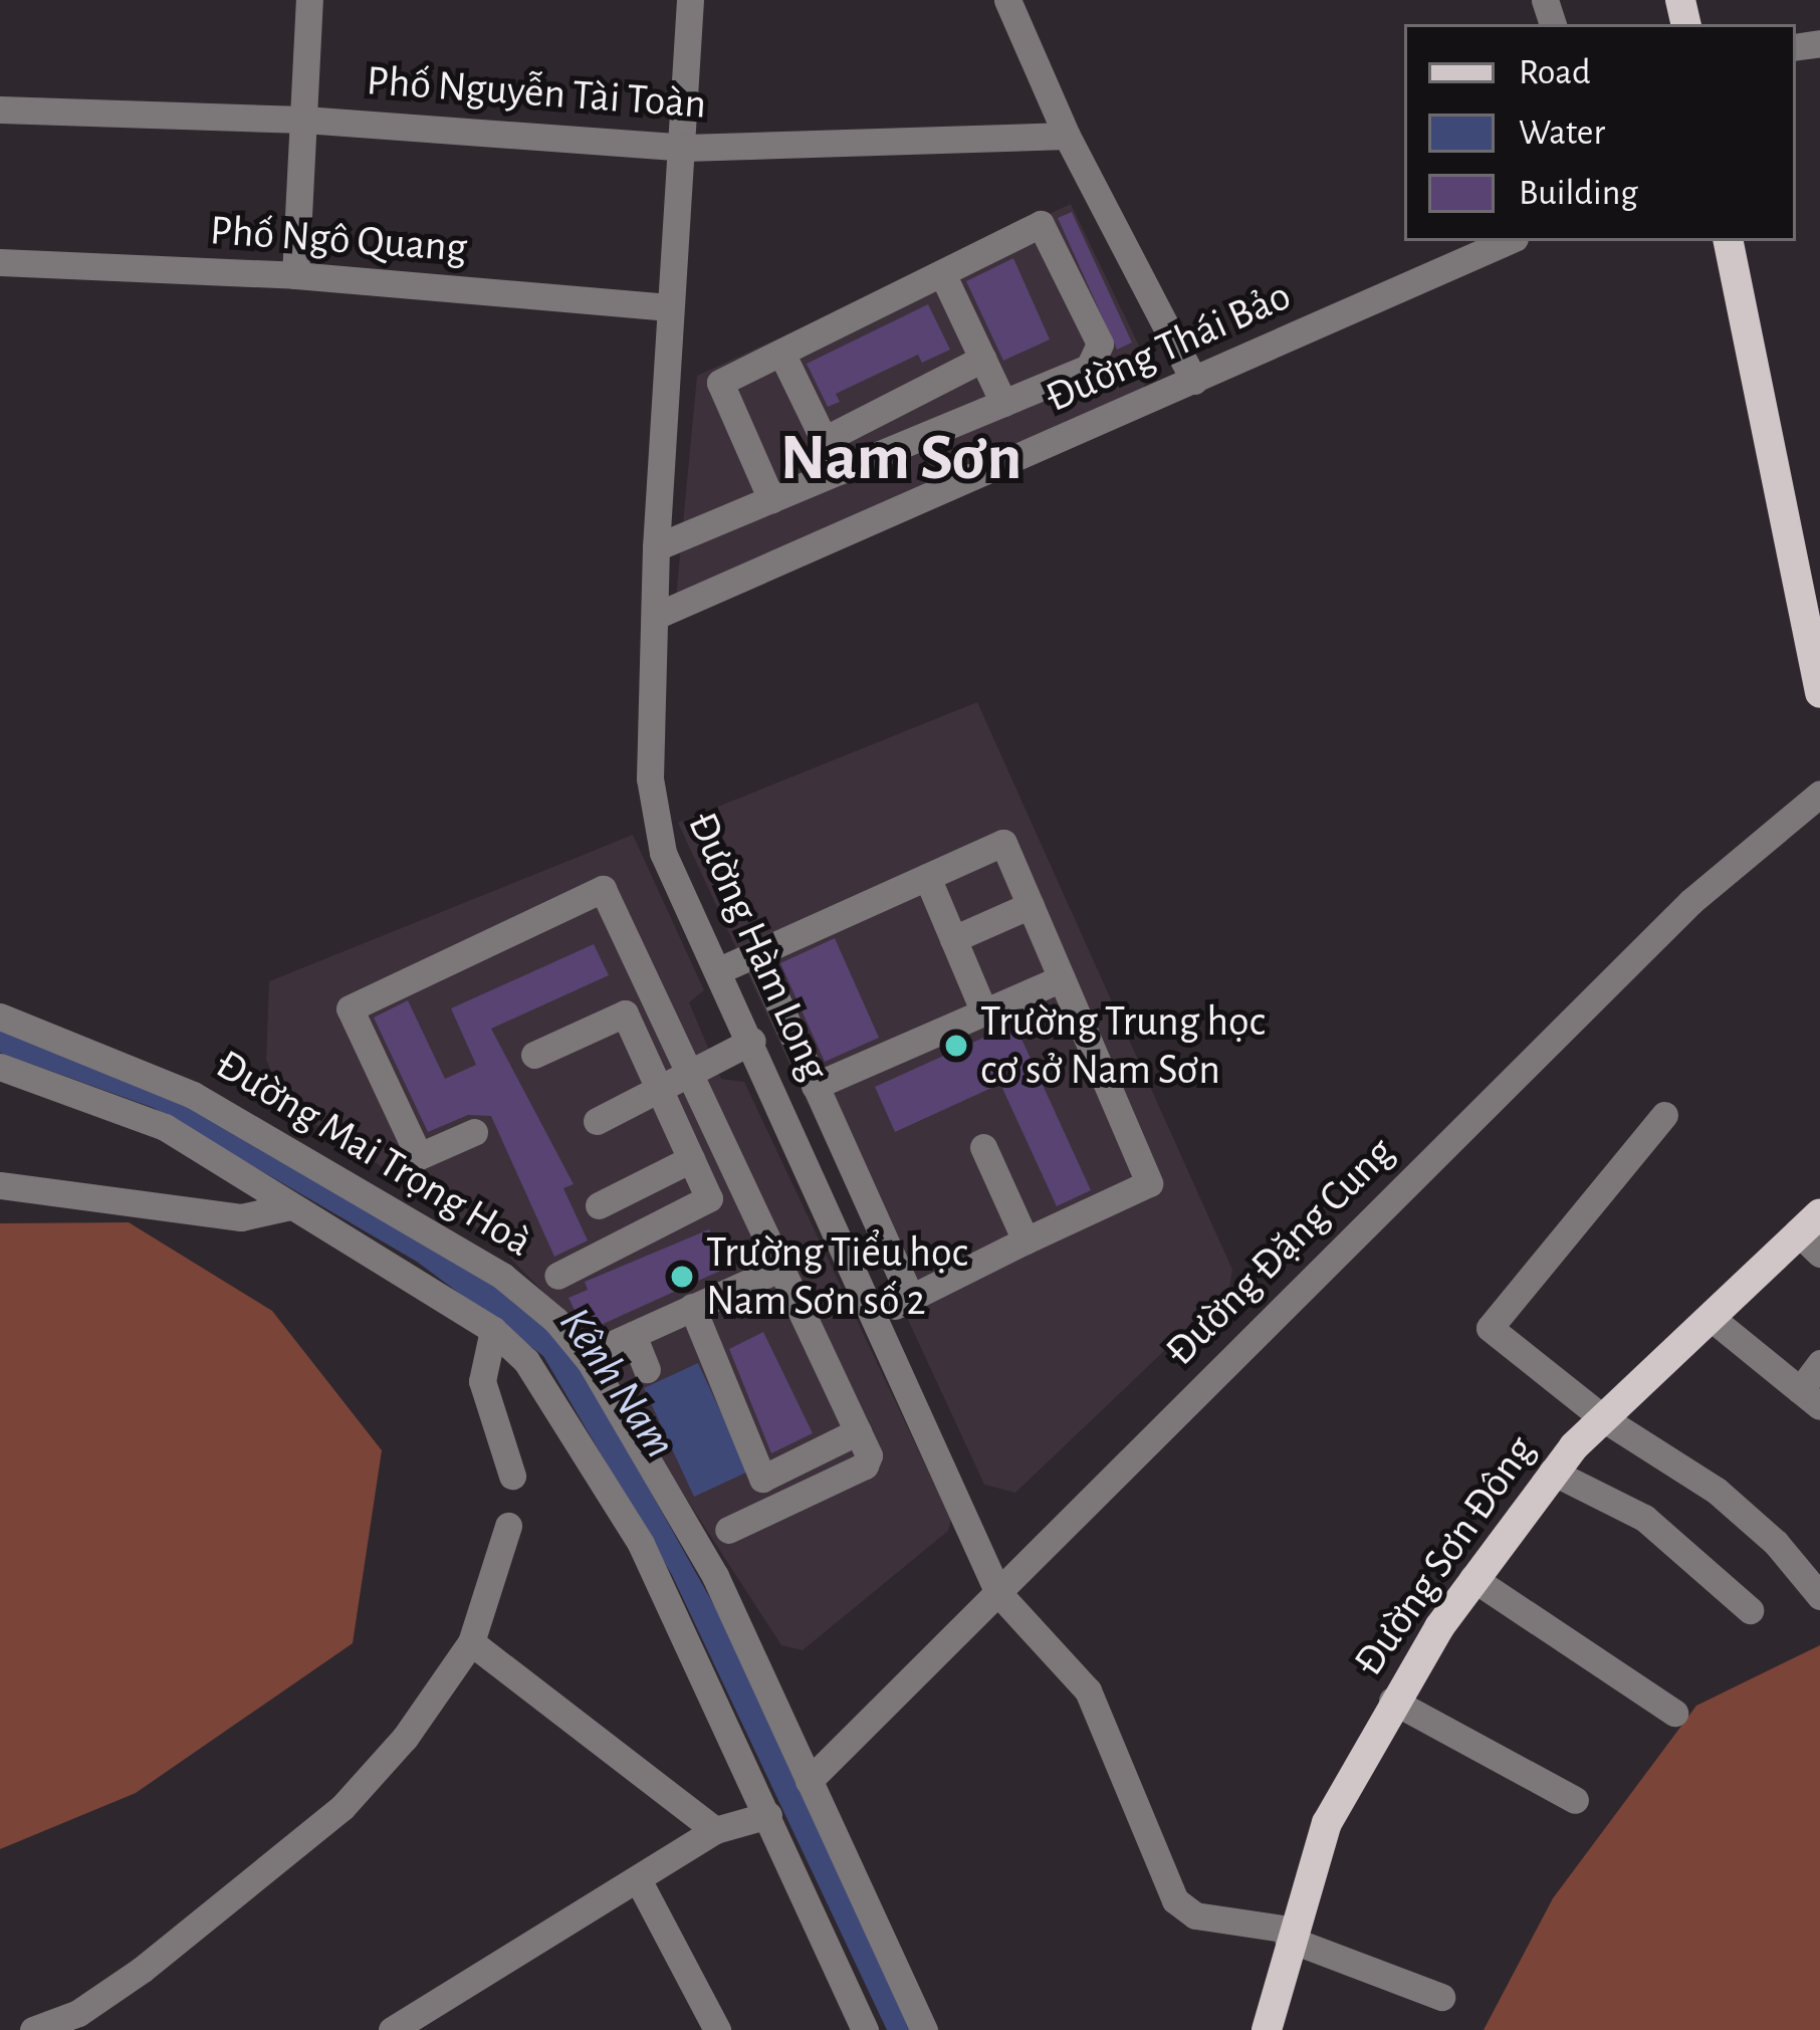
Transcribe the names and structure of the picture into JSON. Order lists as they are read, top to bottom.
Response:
{
  "streets": {
    "main road": ["Đường Sơn Đông"],
    "street": [
      "Phố Nguyễn Tài Toàn",
      "Phố Ngô Quang",
      "Đường Thái Bảo",
      "Đường Hàm Long",
      "Đường Mai Trọng Hoà",
      "Đường Đặng Cung"
    ]
  },
  "crossings": [
    ["Phố Nguyễn Tài Toàn", "Đường Hàm Long"],
    ["Phố Ngô Quang", "Đường Hàm Long"],
    ["Đường Thái Bảo", "Đường Hàm Long"],
    ["Đường Hàm Long", "Đường Đặng Cung"],
    ["Đường Hàm Long", "Đường Sơn Đông"],
    ["Đường Mai Trọng Hoà", "Đường Đặng Cung"]
  ],
  "districts": ["Nam Sơn"],
  "water": ["Kênh Nam"],
  "places": ["Trường Trung học cơ sở Nam Sơn", "Trường Tiểu học Nam Sơn số 2"],
  "legend": ["Road", "Water", "Building"]
}
